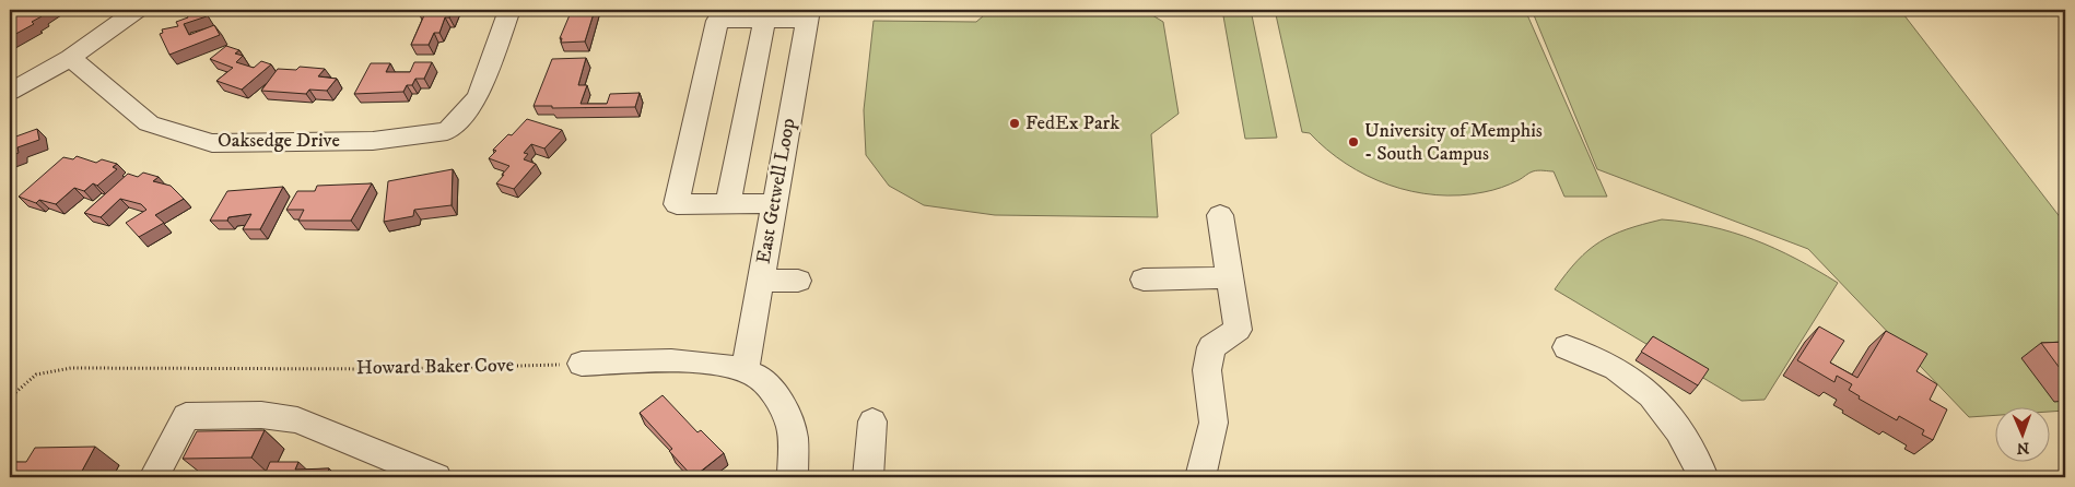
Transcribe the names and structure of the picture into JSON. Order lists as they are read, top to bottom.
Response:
{
  "streets": {
    "street": ["Oaksedge Drive", "East Getwell Loop"],
    "path": ["Howard Baker Cove"]
  },
  "places": ["FedEx Park", "University of Memphis - South Campus"],
  "north": "bottom"
}
